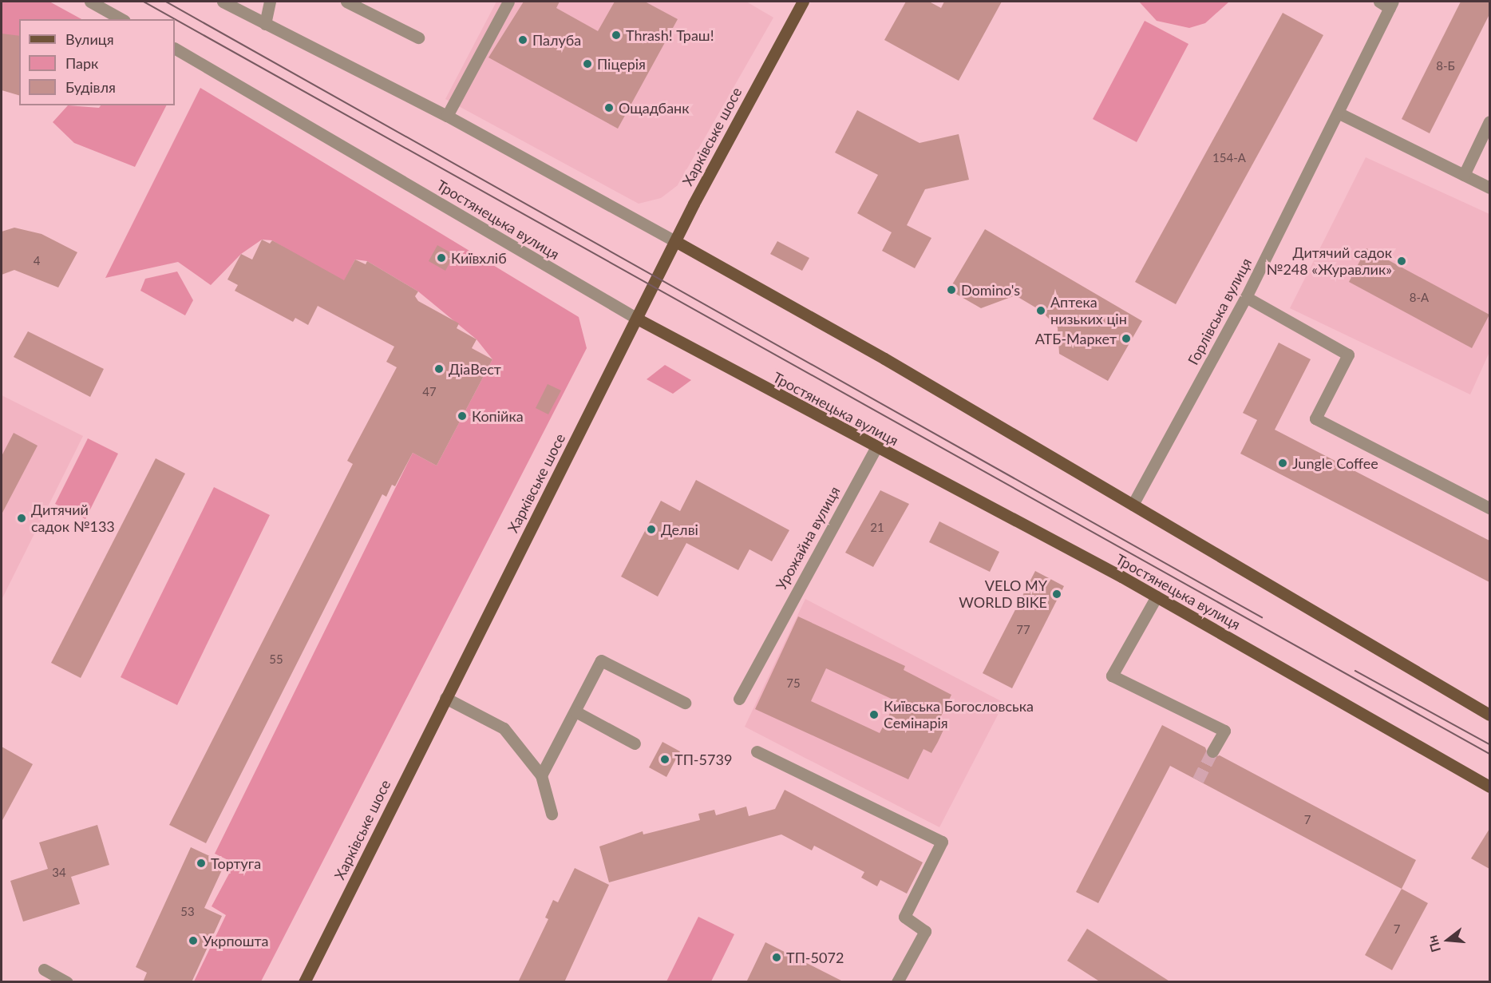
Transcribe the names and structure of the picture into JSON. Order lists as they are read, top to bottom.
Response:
{
  "streets": {
    "main road": ["Харківське шосе", "Тростянецька вулиця"],
    "street": ["Горлівська вулиця", "Урожайна вулиця"]
  },
  "crossings": [
    ["Харківське шосе", "Тростянецька вулиця"],
    ["Тростянецька вулиця", "Урожайна вулиця"]
  ],
  "places": [
    "Thrash! Траш!",
    "Палуба",
    "Піцерія",
    "Ощадбанк",
    "Київхліб",
    "Дитячий садок №248 «Журавлик»",
    "Domino's",
    "Аптека низьких цін",
    "АТБ-Маркет",
    "ДіаВест",
    "Копійка",
    "Jungle Coffee",
    "Дитячий садок №133",
    "Делві",
    "VELO MY WORLD BIKE",
    "Київська Богословська Семінарія",
    "ТП-5739",
    "Тортуга",
    "Укрпошта",
    "ТП-5072"
  ],
  "house_numbers": [
    "8-Б",
    "154-А",
    "4",
    "8-А",
    "47",
    "21",
    "77",
    "55",
    "75",
    "7",
    "34",
    "53",
    "7"
  ],
  "legend": ["Вулиця", "Парк", "Будівля"],
  "north": "left"
}
